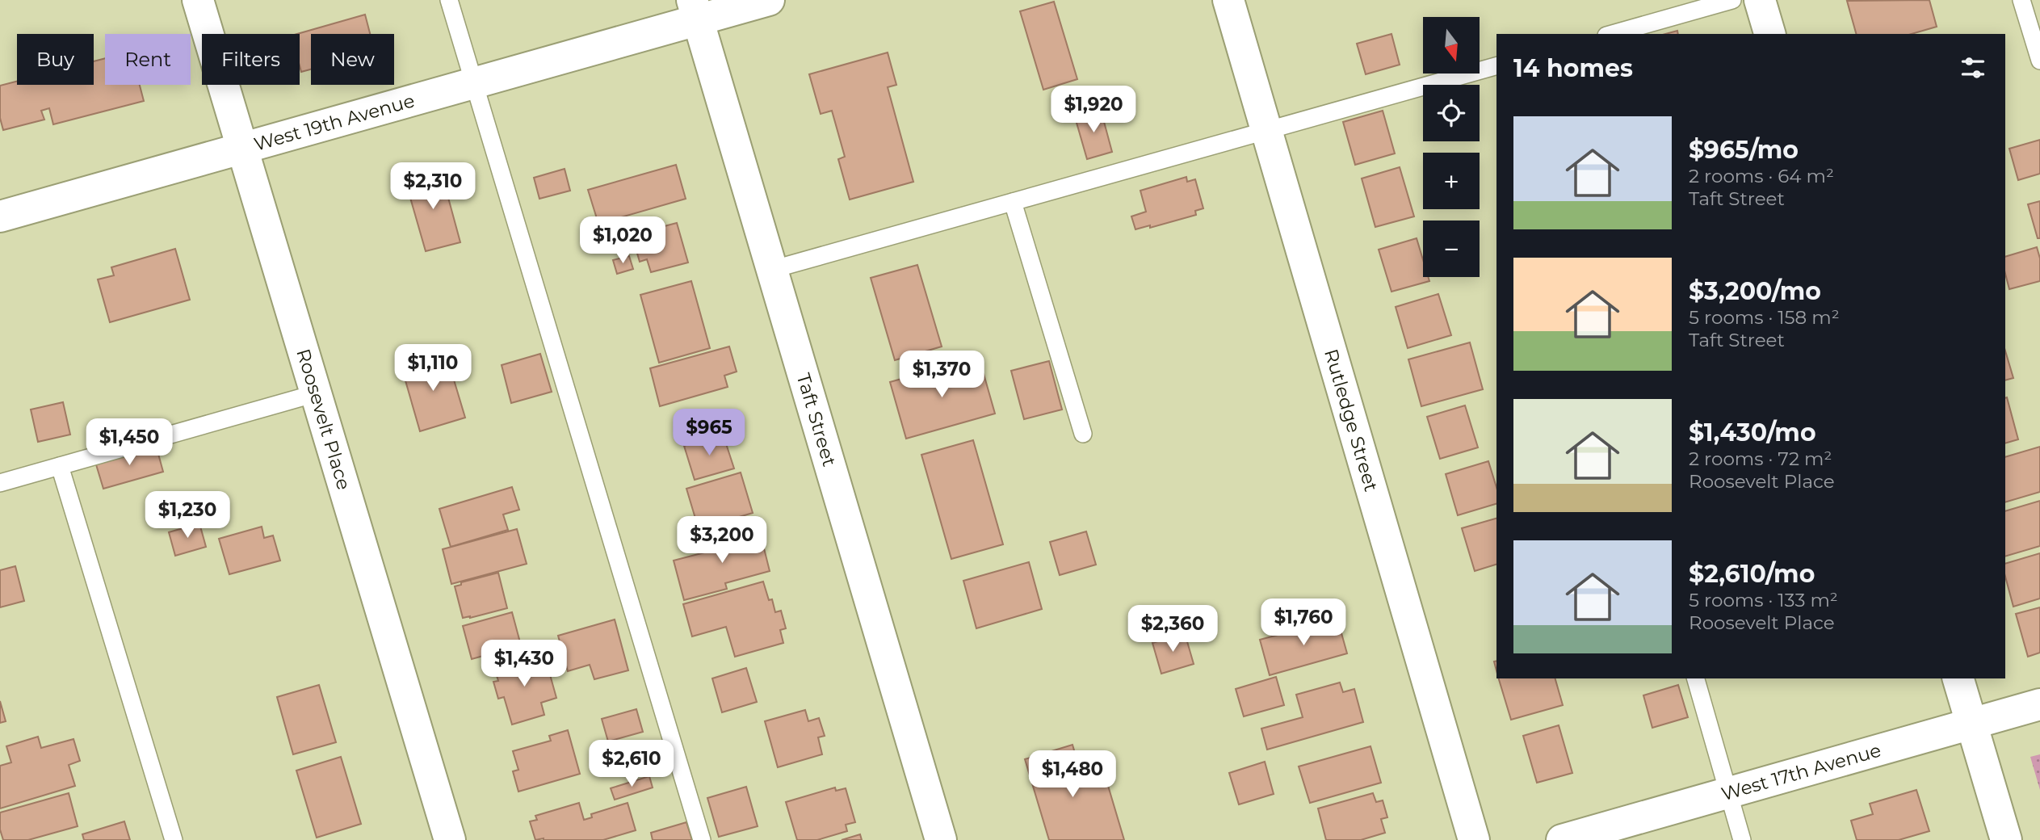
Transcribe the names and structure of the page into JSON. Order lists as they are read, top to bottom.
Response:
{
  "streets": {
    "street": [
      "West 19th Avenue",
      "Roosevelt Place",
      "Taft Street",
      "Rutledge Street",
      "West 17th Avenue"
    ]
  },
  "crossings": [
    ["West 19th Avenue", "Roosevelt Place"],
    ["West 19th Avenue", "Taft Street"]
  ],
  "north": "bottom",
  "page": {
    "map_buttons": ["+", "−"],
    "chip": [
      "Buy",
      "Rent",
      "Filters",
      "New"
    ],
    "heading": "14 homes",
    "price": [
      "$1,920",
      "$2,310",
      "$1,020",
      "$1,110",
      "$1,370",
      "$965",
      "$1,450",
      "$1,230",
      "$3,200",
      "$1,760",
      "$2,360",
      "$1,430",
      "$2,610",
      "$1,480"
    ],
    "list": [
      {
        "name": "$965/mo",
        "note": "2 rooms · 64 m² · Taft Street"
      },
      {
        "name": "$3,200/mo",
        "note": "5 rooms · 158 m² · Taft Street"
      },
      {
        "name": "$1,430/mo",
        "note": "2 rooms · 72 m² · Roosevelt Place"
      },
      {
        "name": "$2,610/mo",
        "note": "5 rooms · 133 m² · Roosevelt Place"
      }
    ]
  }
}
